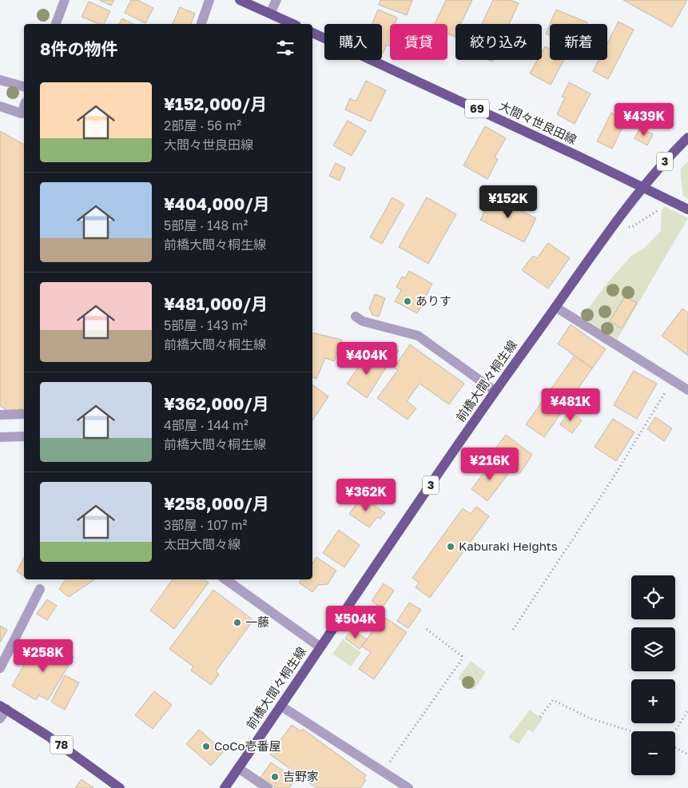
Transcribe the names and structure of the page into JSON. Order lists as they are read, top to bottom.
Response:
{
  "streets": {
    "main road": [
      "69",
      "大間々世良田線",
      "3",
      "前橋大間々桐生線",
      "78"
    ]
  },
  "crossings": [
    ["大間々世良田線", "前橋大間々桐生線"]
  ],
  "places": [
    "ありす",
    "Kaburaki Heights",
    "一藤",
    "CoCo壱番屋",
    "吉野家"
  ],
  "page": {
    "chip": [
      "購入",
      "賃貸",
      "絞り込み",
      "新着"
    ],
    "heading": "8件の物件",
    "list": [
      {
        "name": "¥152,000/月",
        "note": "2部屋 · 56 m² · 大間々世良田線"
      },
      {
        "name": "¥404,000/月",
        "note": "5部屋 · 148 m² · 前橋大間々桐生線"
      },
      {
        "name": "¥481,000/月",
        "note": "5部屋 · 143 m² · 前橋大間々桐生線"
      },
      {
        "name": "¥362,000/月",
        "note": "4部屋 · 144 m² · 前橋大間々桐生線"
      },
      {
        "name": "¥258,000/月",
        "note": "3部屋 · 107 m² · 太田大間々線"
      }
    ],
    "price": [
      "¥439K",
      "¥152K",
      "¥404K",
      "¥481K",
      "¥216K",
      "¥362K",
      "¥504K",
      "¥258K"
    ],
    "map_buttons": ["+", "−"]
  }
}
